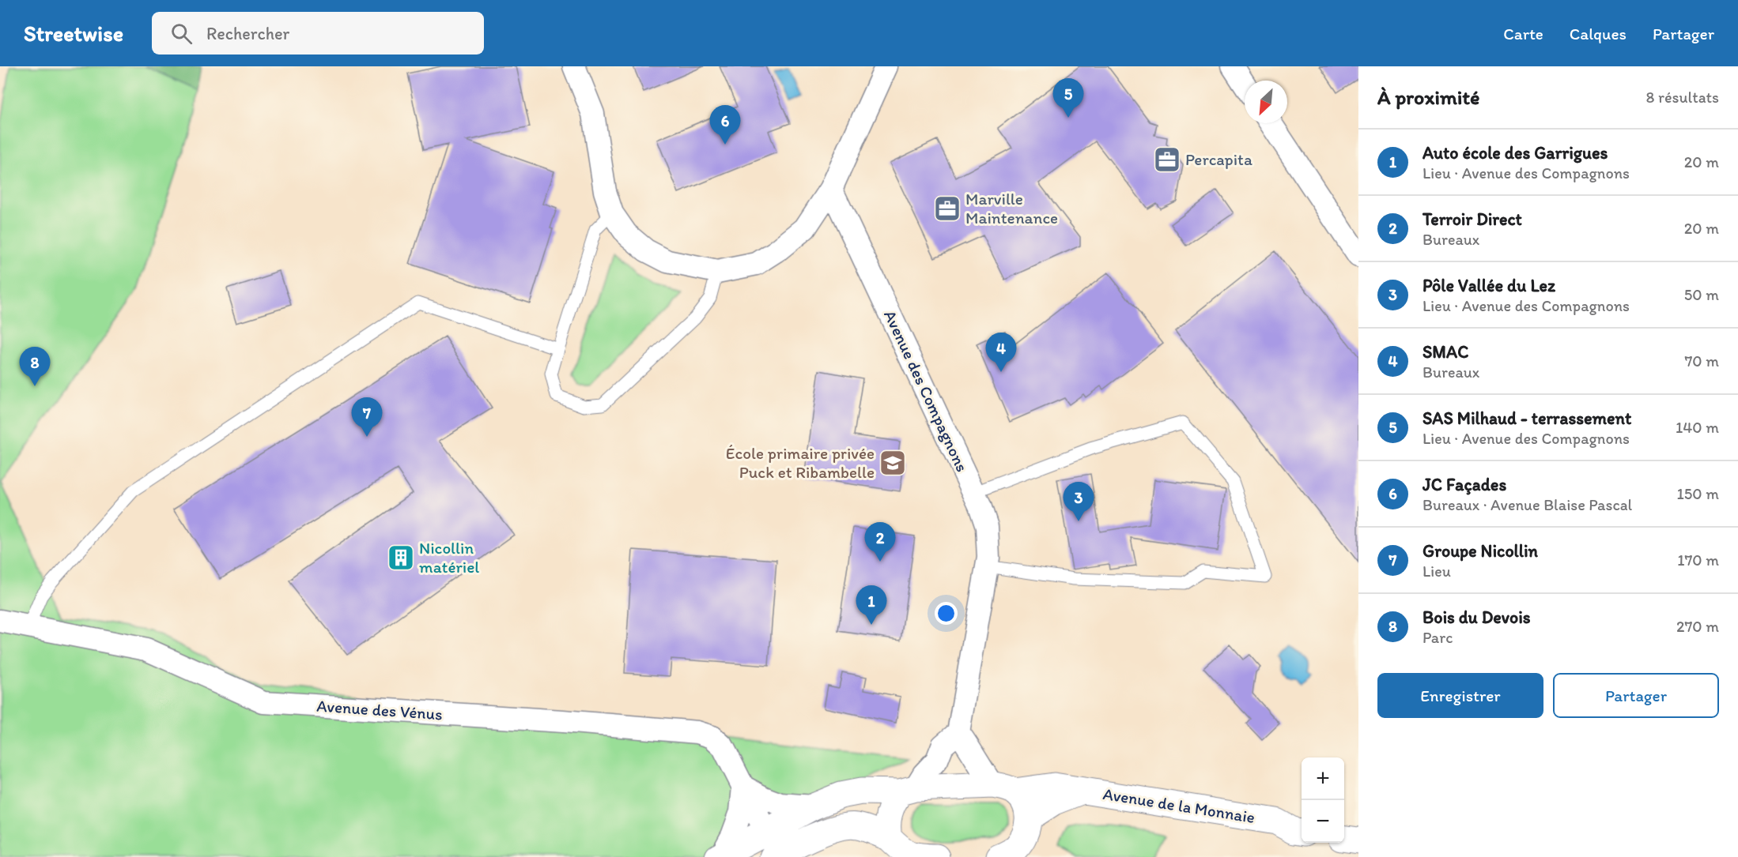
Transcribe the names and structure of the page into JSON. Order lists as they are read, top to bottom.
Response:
{
  "streets": {
    "street": ["Avenue des Compagnons", "Avenue des Vénus", "Avenue de la Monnaie"]
  },
  "crossings": [
    ["Avenue des Vénus", "Avenue de la Monnaie"]
  ],
  "places": {
    "office": ["Percapita", "Marville Maintenance"],
    "school or university": ["École primaire privée Puck et Ribambelle"],
    "building": ["Nicollin matériel"]
  },
  "north": "bottom left",
  "page": {
    "header": "Streetwise",
    "search": "Rechercher",
    "nav": ["Carte", "Calques", "Partager"],
    "heading": ["À proximité", "8 résultats"],
    "pins": [
      "5",
      "6",
      "4",
      "8",
      "7",
      "3",
      "2",
      "1"
    ],
    "list": [
      {
        "mark": "1",
        "name": "Auto école des Garrigues",
        "note": "Lieu · Avenue des Compagnons",
        "value": "20 m"
      },
      {
        "mark": "2",
        "name": "Terroir Direct",
        "note": "Bureaux",
        "value": "20 m"
      },
      {
        "mark": "3",
        "name": "Pôle Vallée du Lez",
        "note": "Lieu · Avenue des Compagnons",
        "value": "50 m"
      },
      {
        "mark": "4",
        "name": "SMAC",
        "note": "Bureaux",
        "value": "70 m"
      },
      {
        "mark": "5",
        "name": "SAS Milhaud - terrassement",
        "note": "Lieu · Avenue des Compagnons",
        "value": "140 m"
      },
      {
        "mark": "6",
        "name": "JC Façades",
        "note": "Bureaux · Avenue Blaise Pascal",
        "value": "150 m"
      },
      {
        "mark": "7",
        "name": "Groupe Nicollin",
        "note": "Lieu",
        "value": "170 m"
      },
      {
        "mark": "8",
        "name": "Bois du Devois",
        "note": "Parc",
        "value": "270 m"
      }
    ],
    "buttons": ["Enregistrer", "Partager"],
    "map_buttons": ["+", "−"]
  }
}
